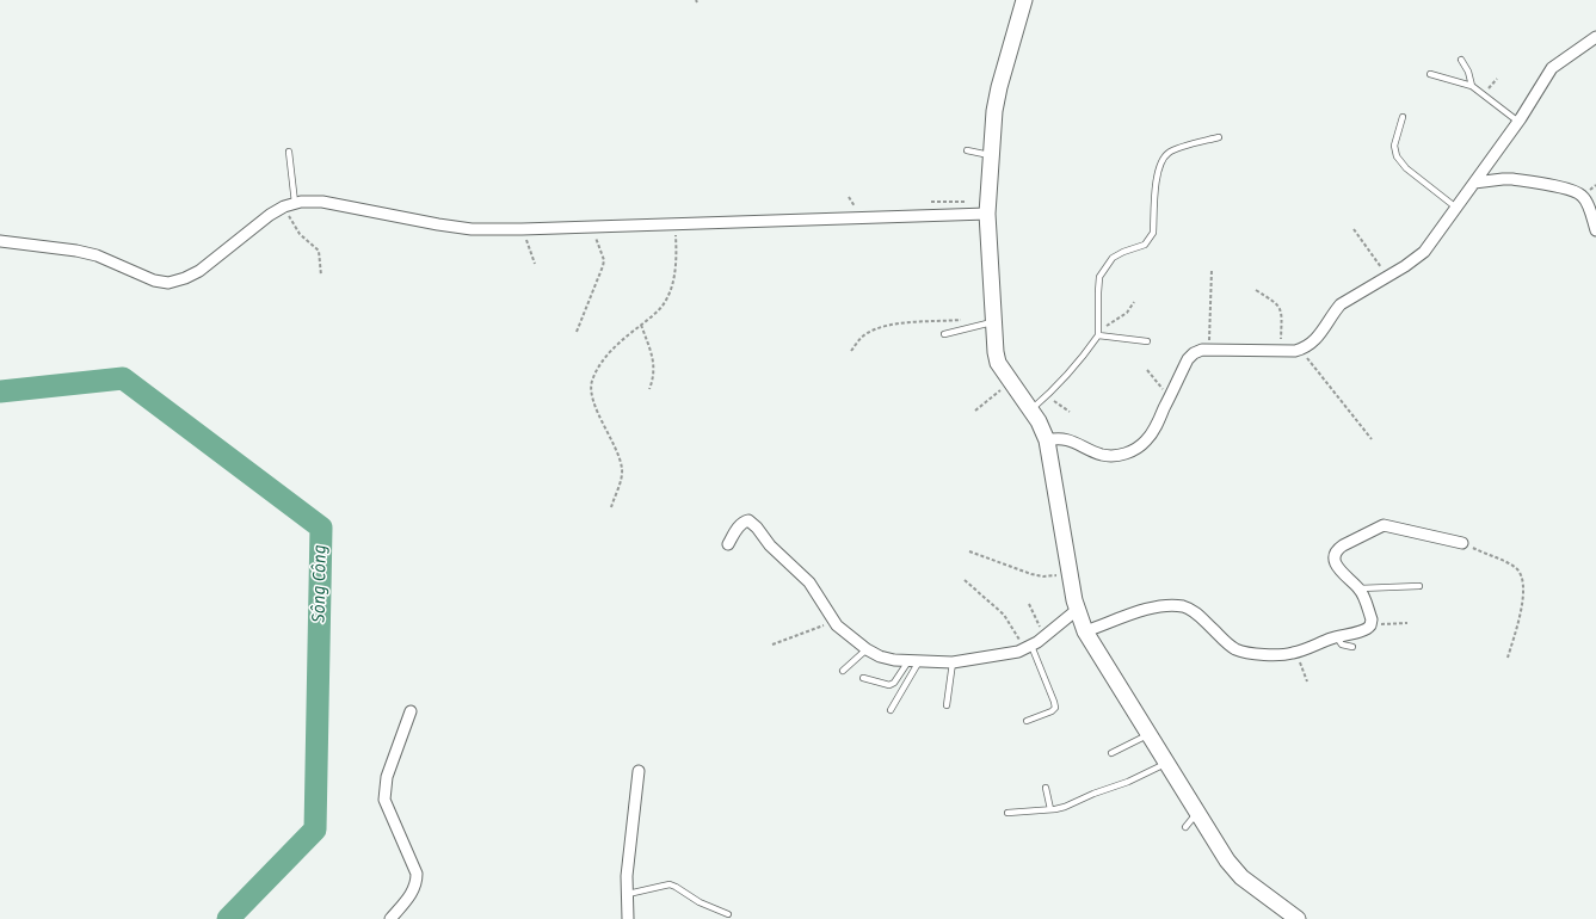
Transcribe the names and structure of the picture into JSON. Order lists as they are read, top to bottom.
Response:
{
  "water": ["Sông Công"]
}
